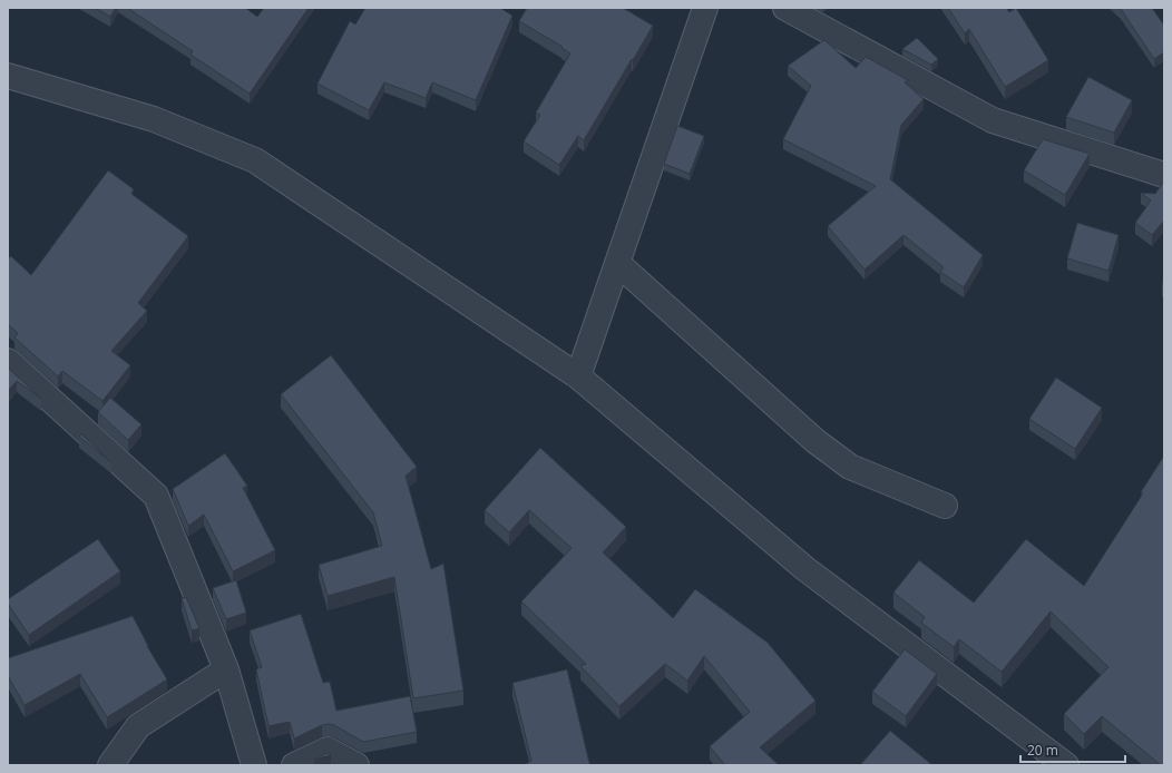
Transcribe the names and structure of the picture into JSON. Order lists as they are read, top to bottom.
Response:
{
  "scale_bar": "20 m"
}
